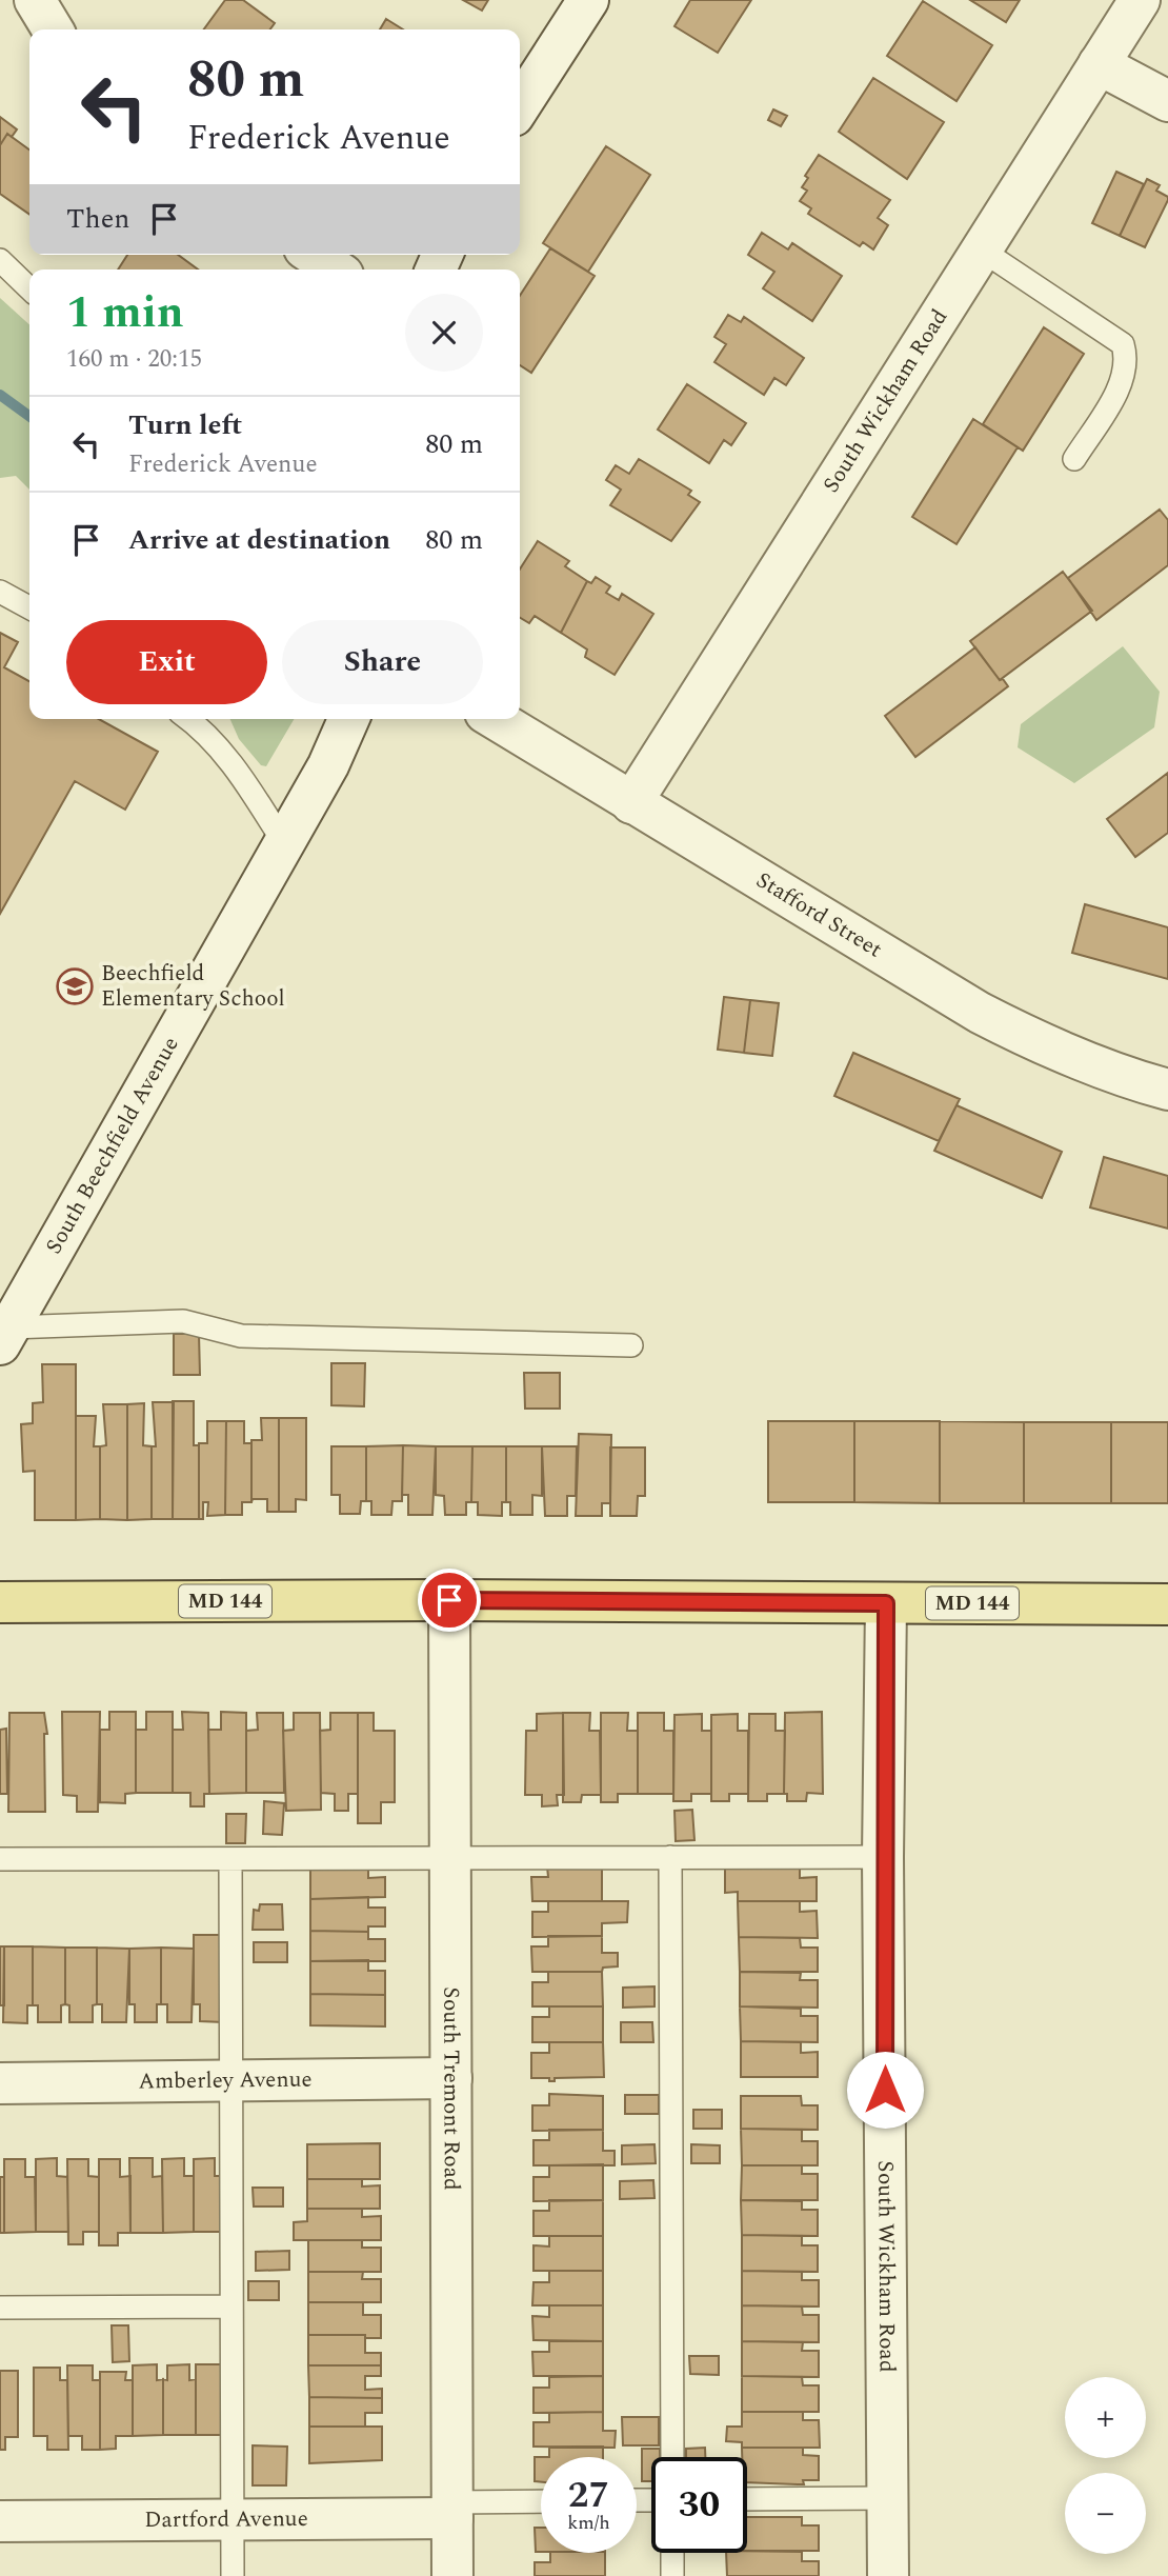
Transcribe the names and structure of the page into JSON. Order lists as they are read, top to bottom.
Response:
{
  "streets": {
    "main road": ["MD 144"],
    "street": [
      "South Wickham Road",
      "Stafford Street",
      "South Beechfield Avenue",
      "Amberley Avenue",
      "South Tremont Road",
      "Dartford Avenue"
    ]
  },
  "crossings": [
    ["South Wickham Road", "Stafford Street"],
    ["South Wickham Road", "MD 144"],
    ["MD 144", "South Tremont Road"],
    ["Amberley Avenue", "South Tremont Road"],
    ["South Tremont Road", "Dartford Avenue"]
  ],
  "places": {
    "school or university": ["Beechfield Elementary School"]
  },
  "page": {
    "turn": ["80 m", "Frederick Avenue"],
    "then": "Then",
    "heading": ["1 min", "160 m · 20:15"],
    "list": [
      {
        "name": "Turn left",
        "note": "Frederick Avenue",
        "value": "80 m"
      },
      {
        "name": "Arrive at destination",
        "value": "80 m"
      }
    ],
    "buttons": ["Exit", "Share"],
    "map_buttons": ["+", "−"],
    "speed": "27 km/h",
    "limit": "30"
  }
}
